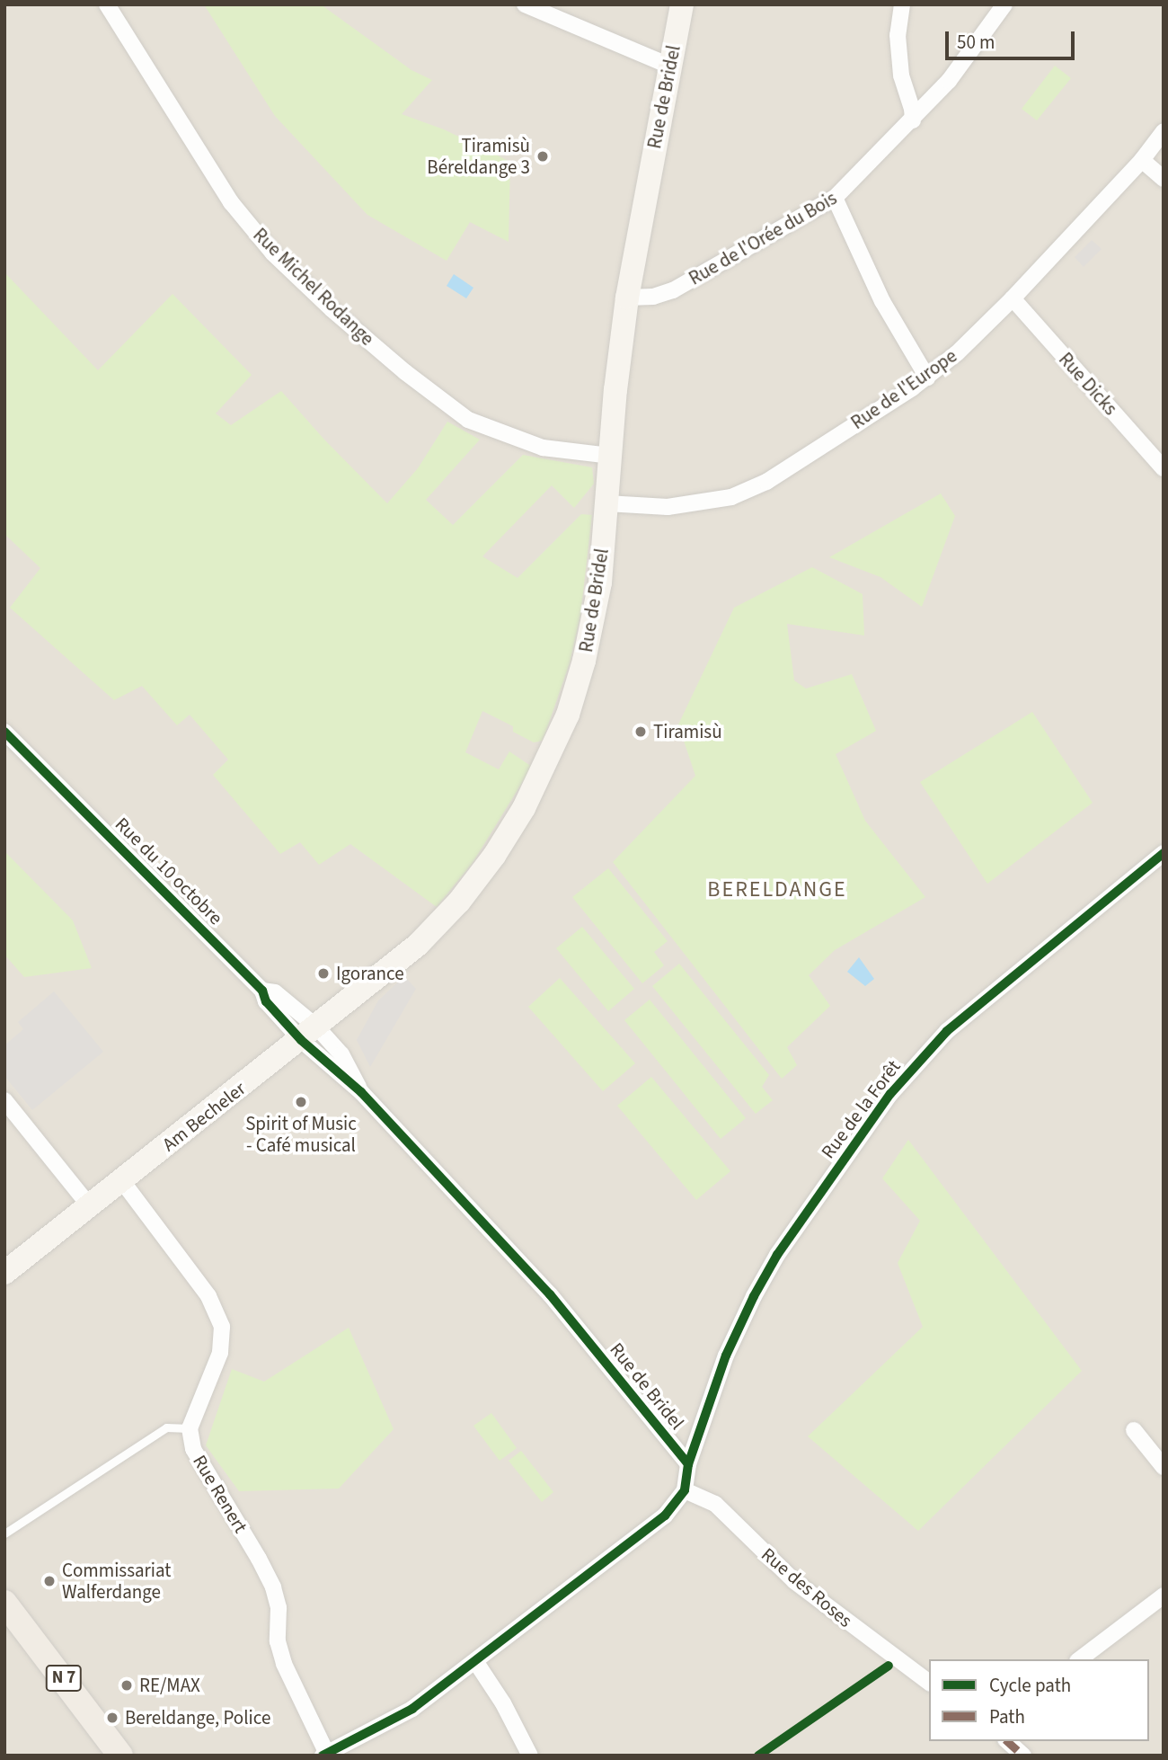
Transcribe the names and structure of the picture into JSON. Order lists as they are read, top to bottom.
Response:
{
  "streets": {
    "main road": ["Rue de Bridel", "Am Becheler", "N 7"],
    "street": [
      "Rue de l'Orée du Bois",
      "Rue Michel Rodange",
      "Rue Dicks",
      "Rue de l'Europe",
      "Rue du 10 octobre",
      "Rue de la Forêt",
      "Rue Renert",
      "Rue des Roses"
    ]
  },
  "crossings": [
    ["Rue de Bridel", "Rue de l'Orée du Bois"],
    ["Rue de Bridel", "Rue Michel Rodange"],
    ["Rue de Bridel", "Rue de l'Europe"],
    ["Rue de Bridel", "Rue du 10 octobre"],
    ["Rue de Bridel", "Rue de la Forêt"],
    ["Rue de Bridel", "Am Becheler"],
    ["Rue Dicks", "Rue de l'Europe"],
    ["Rue du 10 octobre", "Am Becheler"]
  ],
  "districts": ["BERELDANGE"],
  "places": [
    "Tiramisù Béreldange 3",
    "Tiramisù",
    "Igorance",
    "Spirit of Music - Café musical",
    "Commissariat Walferdange",
    "RE/MAX",
    "Bereldange, Police"
  ],
  "legend": ["Cycle path", "Path"],
  "scale_bar": "50 m"
}
